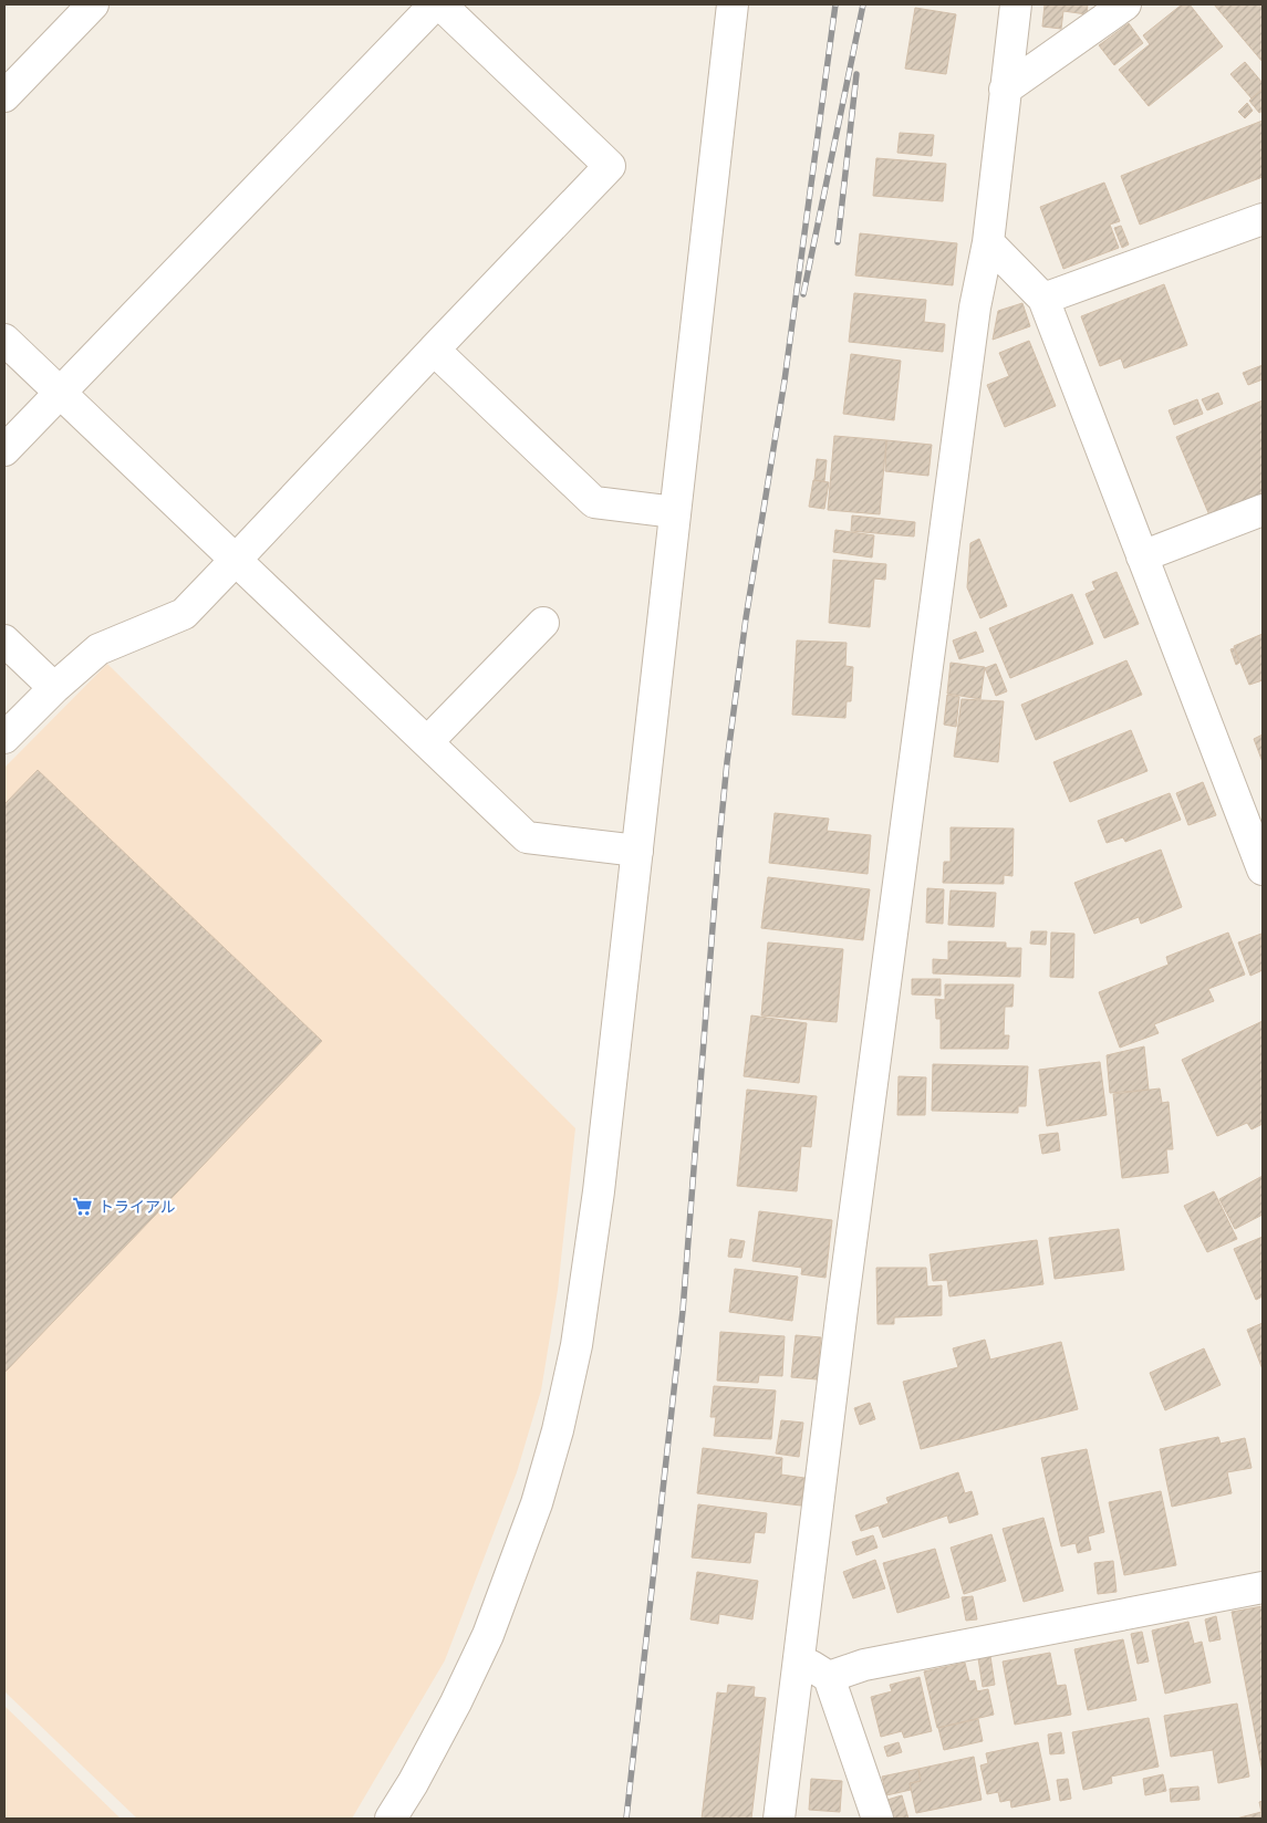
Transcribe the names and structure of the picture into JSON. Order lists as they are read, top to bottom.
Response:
{
  "places": {
    "supermarket": ["トライアル"]
  }
}
